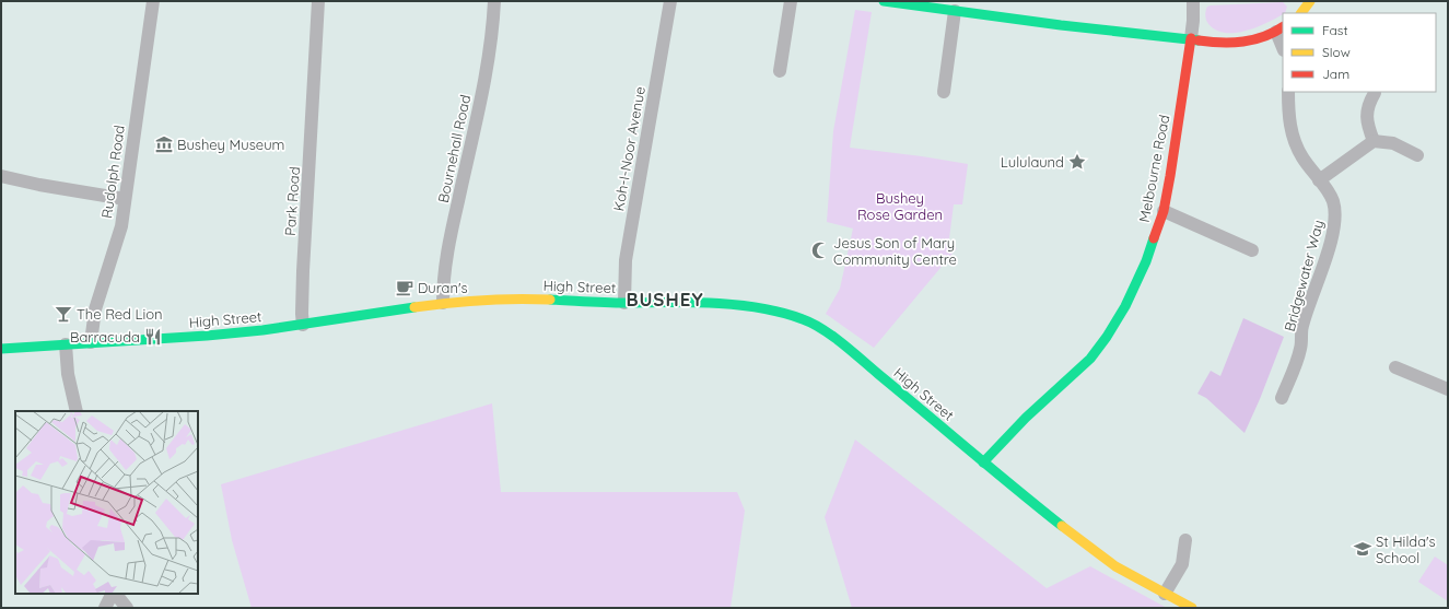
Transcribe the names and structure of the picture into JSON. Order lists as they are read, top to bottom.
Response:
{
  "streets": {
    "main road": ["Melbourne Road", "High Street"],
    "street": [
      "Bournehall Road",
      "Koh-I-Noor Avenue",
      "Rudolph Road",
      "Park Road",
      "Bridgewater Way"
    ]
  },
  "crossings": [
    ["Bournehall Road", "High Street"],
    ["Koh-I-Noor Avenue", "High Street"],
    ["Melbourne Road", "High Street"],
    ["Rudolph Road", "High Street"],
    ["Park Road", "High Street"]
  ],
  "districts": ["BUSHEY"],
  "parks": ["Bushey Rose Garden"],
  "places": {
    "museum": ["Bushey Museum"],
    "place": ["Lululaund"],
    "mosque": ["Jesus Son of Mary Community Centre"],
    "cafe": ["Duran's"],
    "bar": ["The Red Lion"],
    "restaurant": ["Barracuda"],
    "school or university": ["St Hilda's School"]
  },
  "legend": ["Fast", "Slow", "Jam"]
}
